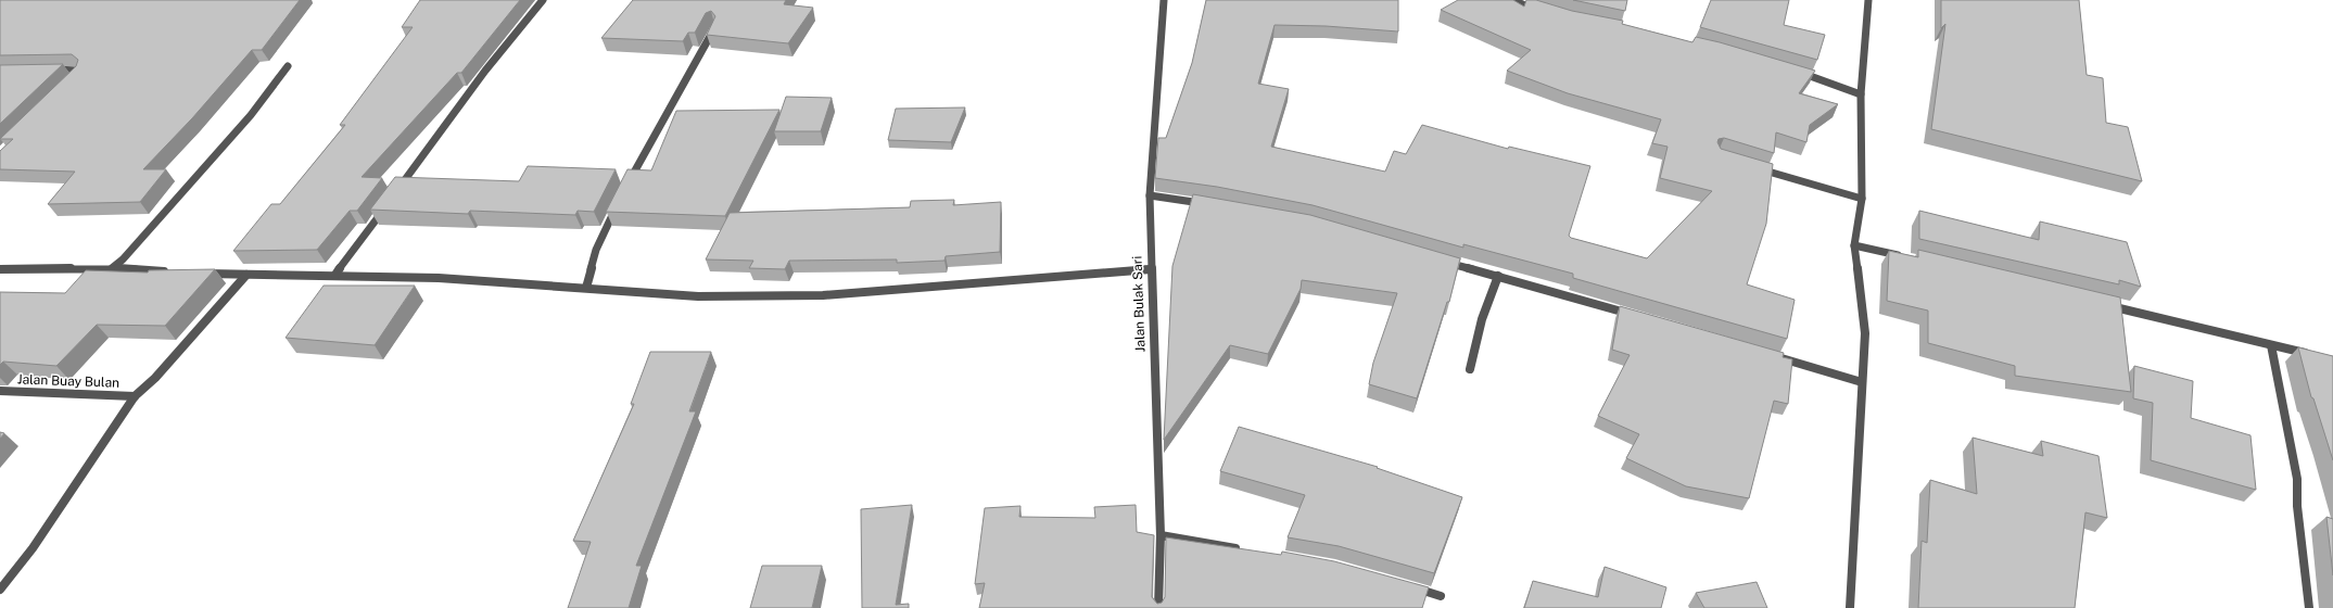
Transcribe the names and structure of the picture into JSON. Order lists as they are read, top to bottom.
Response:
{
  "streets": {
    "street": ["Jalan Bulak Sari", "Jalan Buay Bulan"]
  }
}
